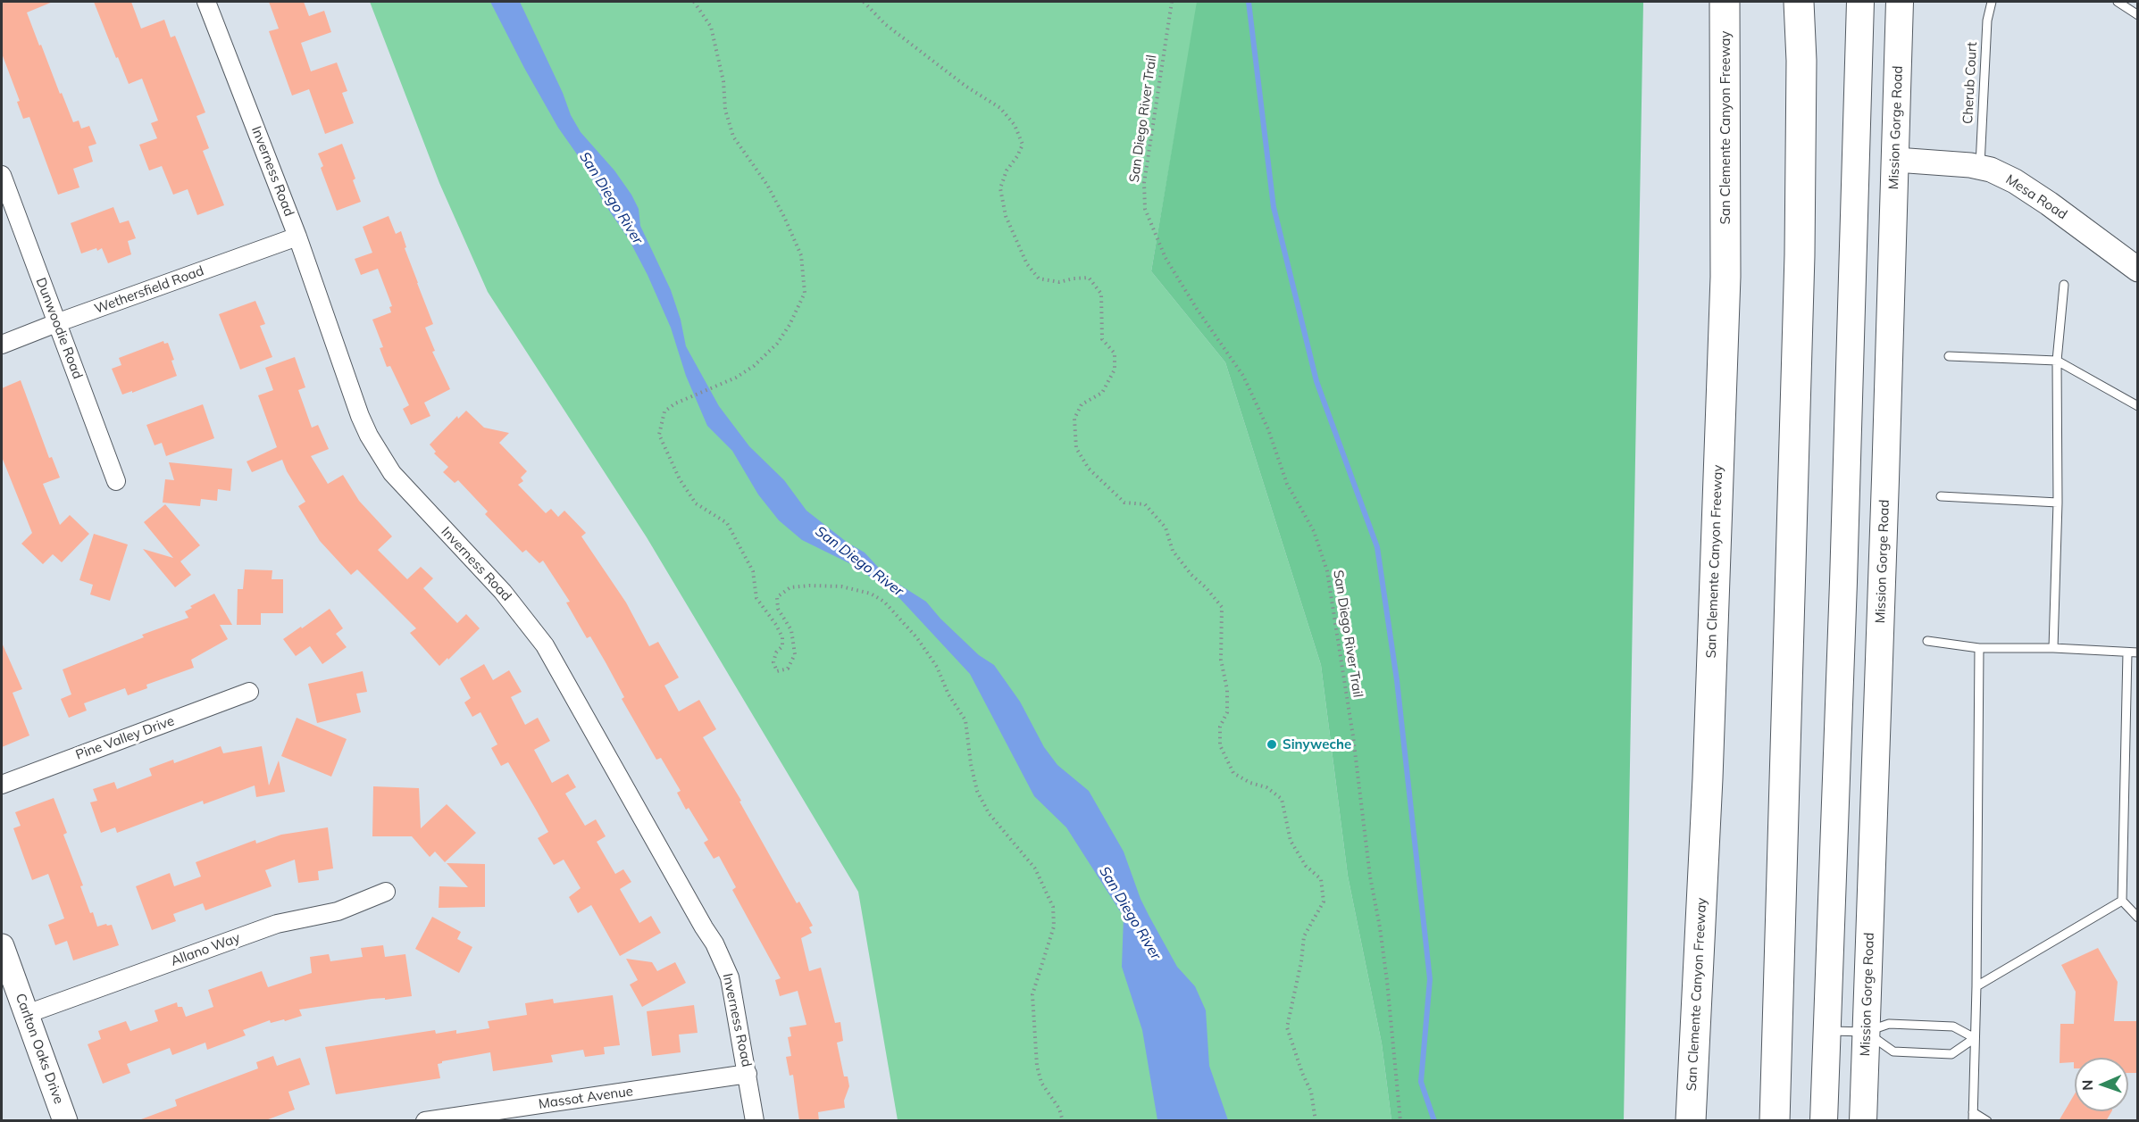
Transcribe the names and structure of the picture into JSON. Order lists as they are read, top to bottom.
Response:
{
  "streets": {
    "highway": ["San Clemente Canyon Freeway"],
    "main road": ["Mission Gorge Road", "Mesa Road"],
    "street": [
      "Inverness Road",
      "Wethersfield Road",
      "Dunwoodie Road",
      "Pine Valley Drive",
      "Allano Way",
      "Carlton Oaks Drive",
      "Massot Avenue"
    ],
    "lane": ["Cherub Court"],
    "path": ["San Diego River Trail"]
  },
  "crossings": [
    ["Cherub Court", "Mesa Road"],
    ["Mission Gorge Road", "Mesa Road"],
    ["Inverness Road", "Wethersfield Road"],
    ["Inverness Road", "Massot Avenue"],
    ["Wethersfield Road", "Dunwoodie Road"],
    ["Allano Way", "Carlton Oaks Drive"]
  ],
  "water": ["San Diego River"],
  "places": ["Sinyweche"],
  "north": "left"
}
